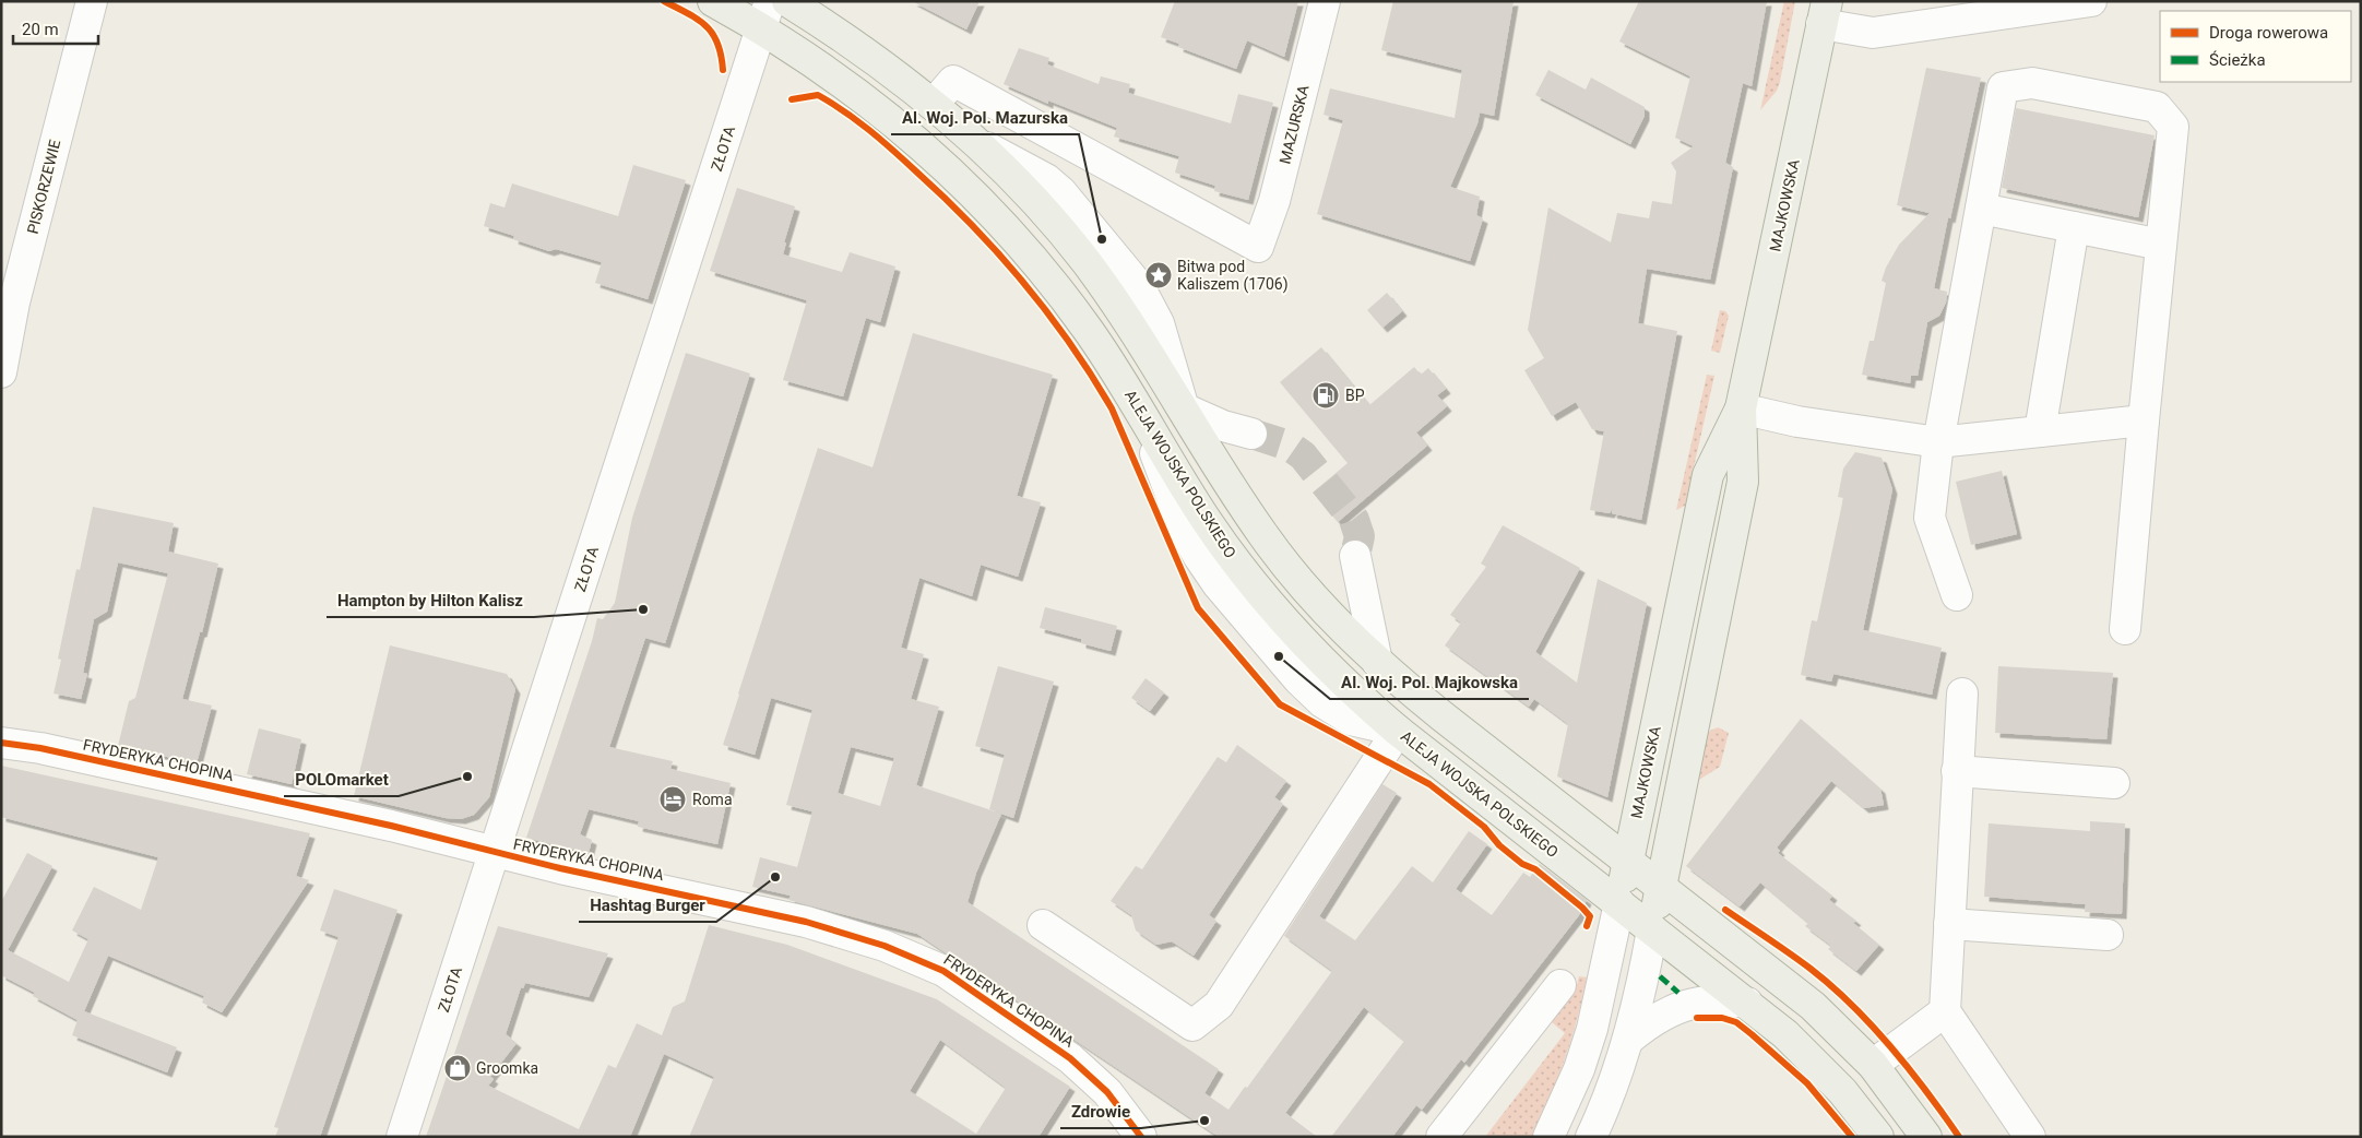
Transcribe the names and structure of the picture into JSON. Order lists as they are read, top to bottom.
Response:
{
  "streets": {
    "main road": ["MAJKOWSKA", "ALEJA WOJSKA POLSKIEGO"],
    "street": [
      "MAZURSKA",
      "ZŁOTA",
      "PISKORZEWIE",
      "FRYDERYKA CHOPINA"
    ]
  },
  "crossings": [
    ["ZŁOTA", "ALEJA WOJSKA POLSKIEGO"],
    ["ZŁOTA", "FRYDERYKA CHOPINA"],
    ["MAJKOWSKA", "ALEJA WOJSKA POLSKIEGO"]
  ],
  "places": {
    "other": [
      "Al. Woj. Pol. Mazurska",
      "Hampton by Hilton Kalisz",
      "Al. Woj. Pol. Majkowska",
      "POLOmarket",
      "Hashtag Burger",
      "Zdrowie"
    ],
    "place": ["Bitwa pod Kaliszem (1706)"],
    "fuel station": ["BP"],
    "hotel": ["Roma"],
    "shop": ["Groomka"]
  },
  "legend": ["Droga rowerowa", "Ścieżka"],
  "scale_bar": "20 m"
}
